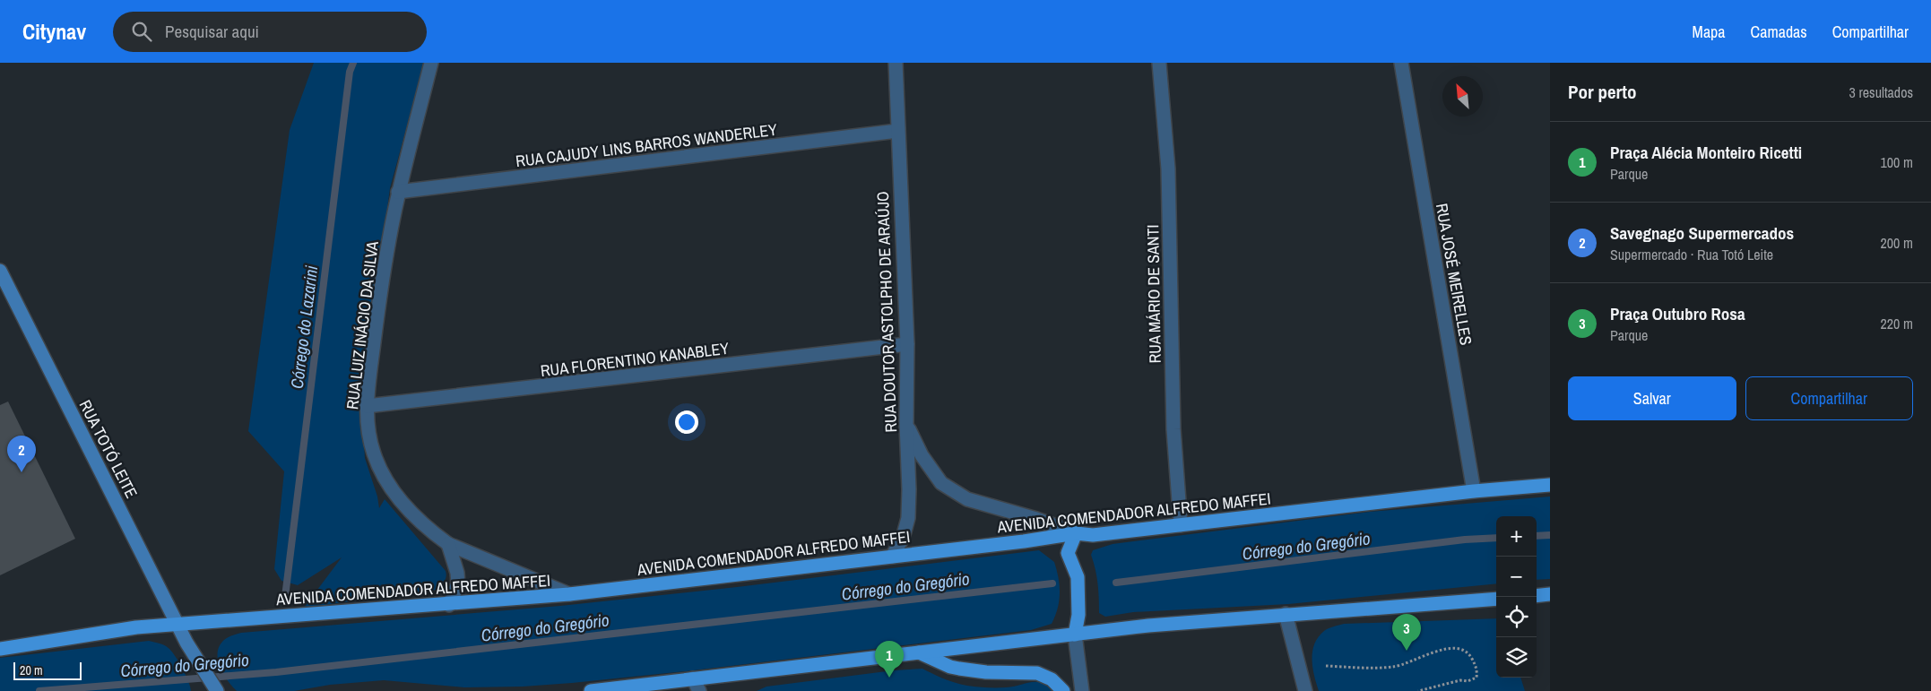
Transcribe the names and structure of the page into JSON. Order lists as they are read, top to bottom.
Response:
{
  "streets": {
    "main road": ["AVENIDA COMENDADOR ALFREDO MAFFEI"],
    "street": [
      "RUA CAJUDY LINS BARROS WANDERLEY",
      "RUA JOSÉ MEIRELLES",
      "RUA MÁRIO DE SANTI",
      "RUA DOUTOR ASTOLPHO DE ARAÚJO",
      "RUA LUIZ INÁCIO DA SILVA",
      "RUA FLORENTINO KANABLEY",
      "RUA TOTÓ LEITE"
    ]
  },
  "crossings": [
    ["RUA CAJUDY LINS BARROS WANDERLEY", "RUA DOUTOR ASTOLPHO DE ARAÚJO"],
    ["RUA CAJUDY LINS BARROS WANDERLEY", "RUA LUIZ INÁCIO DA SILVA"],
    ["RUA JOSÉ MEIRELLES", "AVENIDA COMENDADOR ALFREDO MAFFEI"],
    ["RUA MÁRIO DE SANTI", "AVENIDA COMENDADOR ALFREDO MAFFEI"],
    ["RUA DOUTOR ASTOLPHO DE ARAÚJO", "RUA FLORENTINO KANABLEY"],
    ["RUA DOUTOR ASTOLPHO DE ARAÚJO", "AVENIDA COMENDADOR ALFREDO MAFFEI"],
    ["RUA LUIZ INÁCIO DA SILVA", "RUA FLORENTINO KANABLEY"],
    ["RUA LUIZ INÁCIO DA SILVA", "AVENIDA COMENDADOR ALFREDO MAFFEI"],
    ["RUA TOTÓ LEITE", "AVENIDA COMENDADOR ALFREDO MAFFEI"]
  ],
  "water": ["Córrego do Lazarini", "Córrego do Gregório"],
  "scale_bar": "20 m",
  "north": "top left",
  "page": {
    "header": "Citynav",
    "search": "Pesquisar aqui",
    "nav": ["Mapa", "Camadas", "Compartilhar"],
    "heading": ["Por perto", "3 resultados"],
    "list": [
      {
        "mark": "1",
        "name": "Praça Alécia Monteiro Ricetti",
        "note": "Parque",
        "value": "100 m"
      },
      {
        "mark": "2",
        "name": "Savegnago Supermercados",
        "note": "Supermercado · Rua Totó Leite",
        "value": "200 m"
      },
      {
        "mark": "3",
        "name": "Praça Outubro Rosa",
        "note": "Parque",
        "value": "220 m"
      }
    ],
    "buttons": ["Salvar", "Compartilhar"],
    "pins": ["2", "3", "1"],
    "map_buttons": ["+", "−"],
    "scale": "20 m"
  }
}
